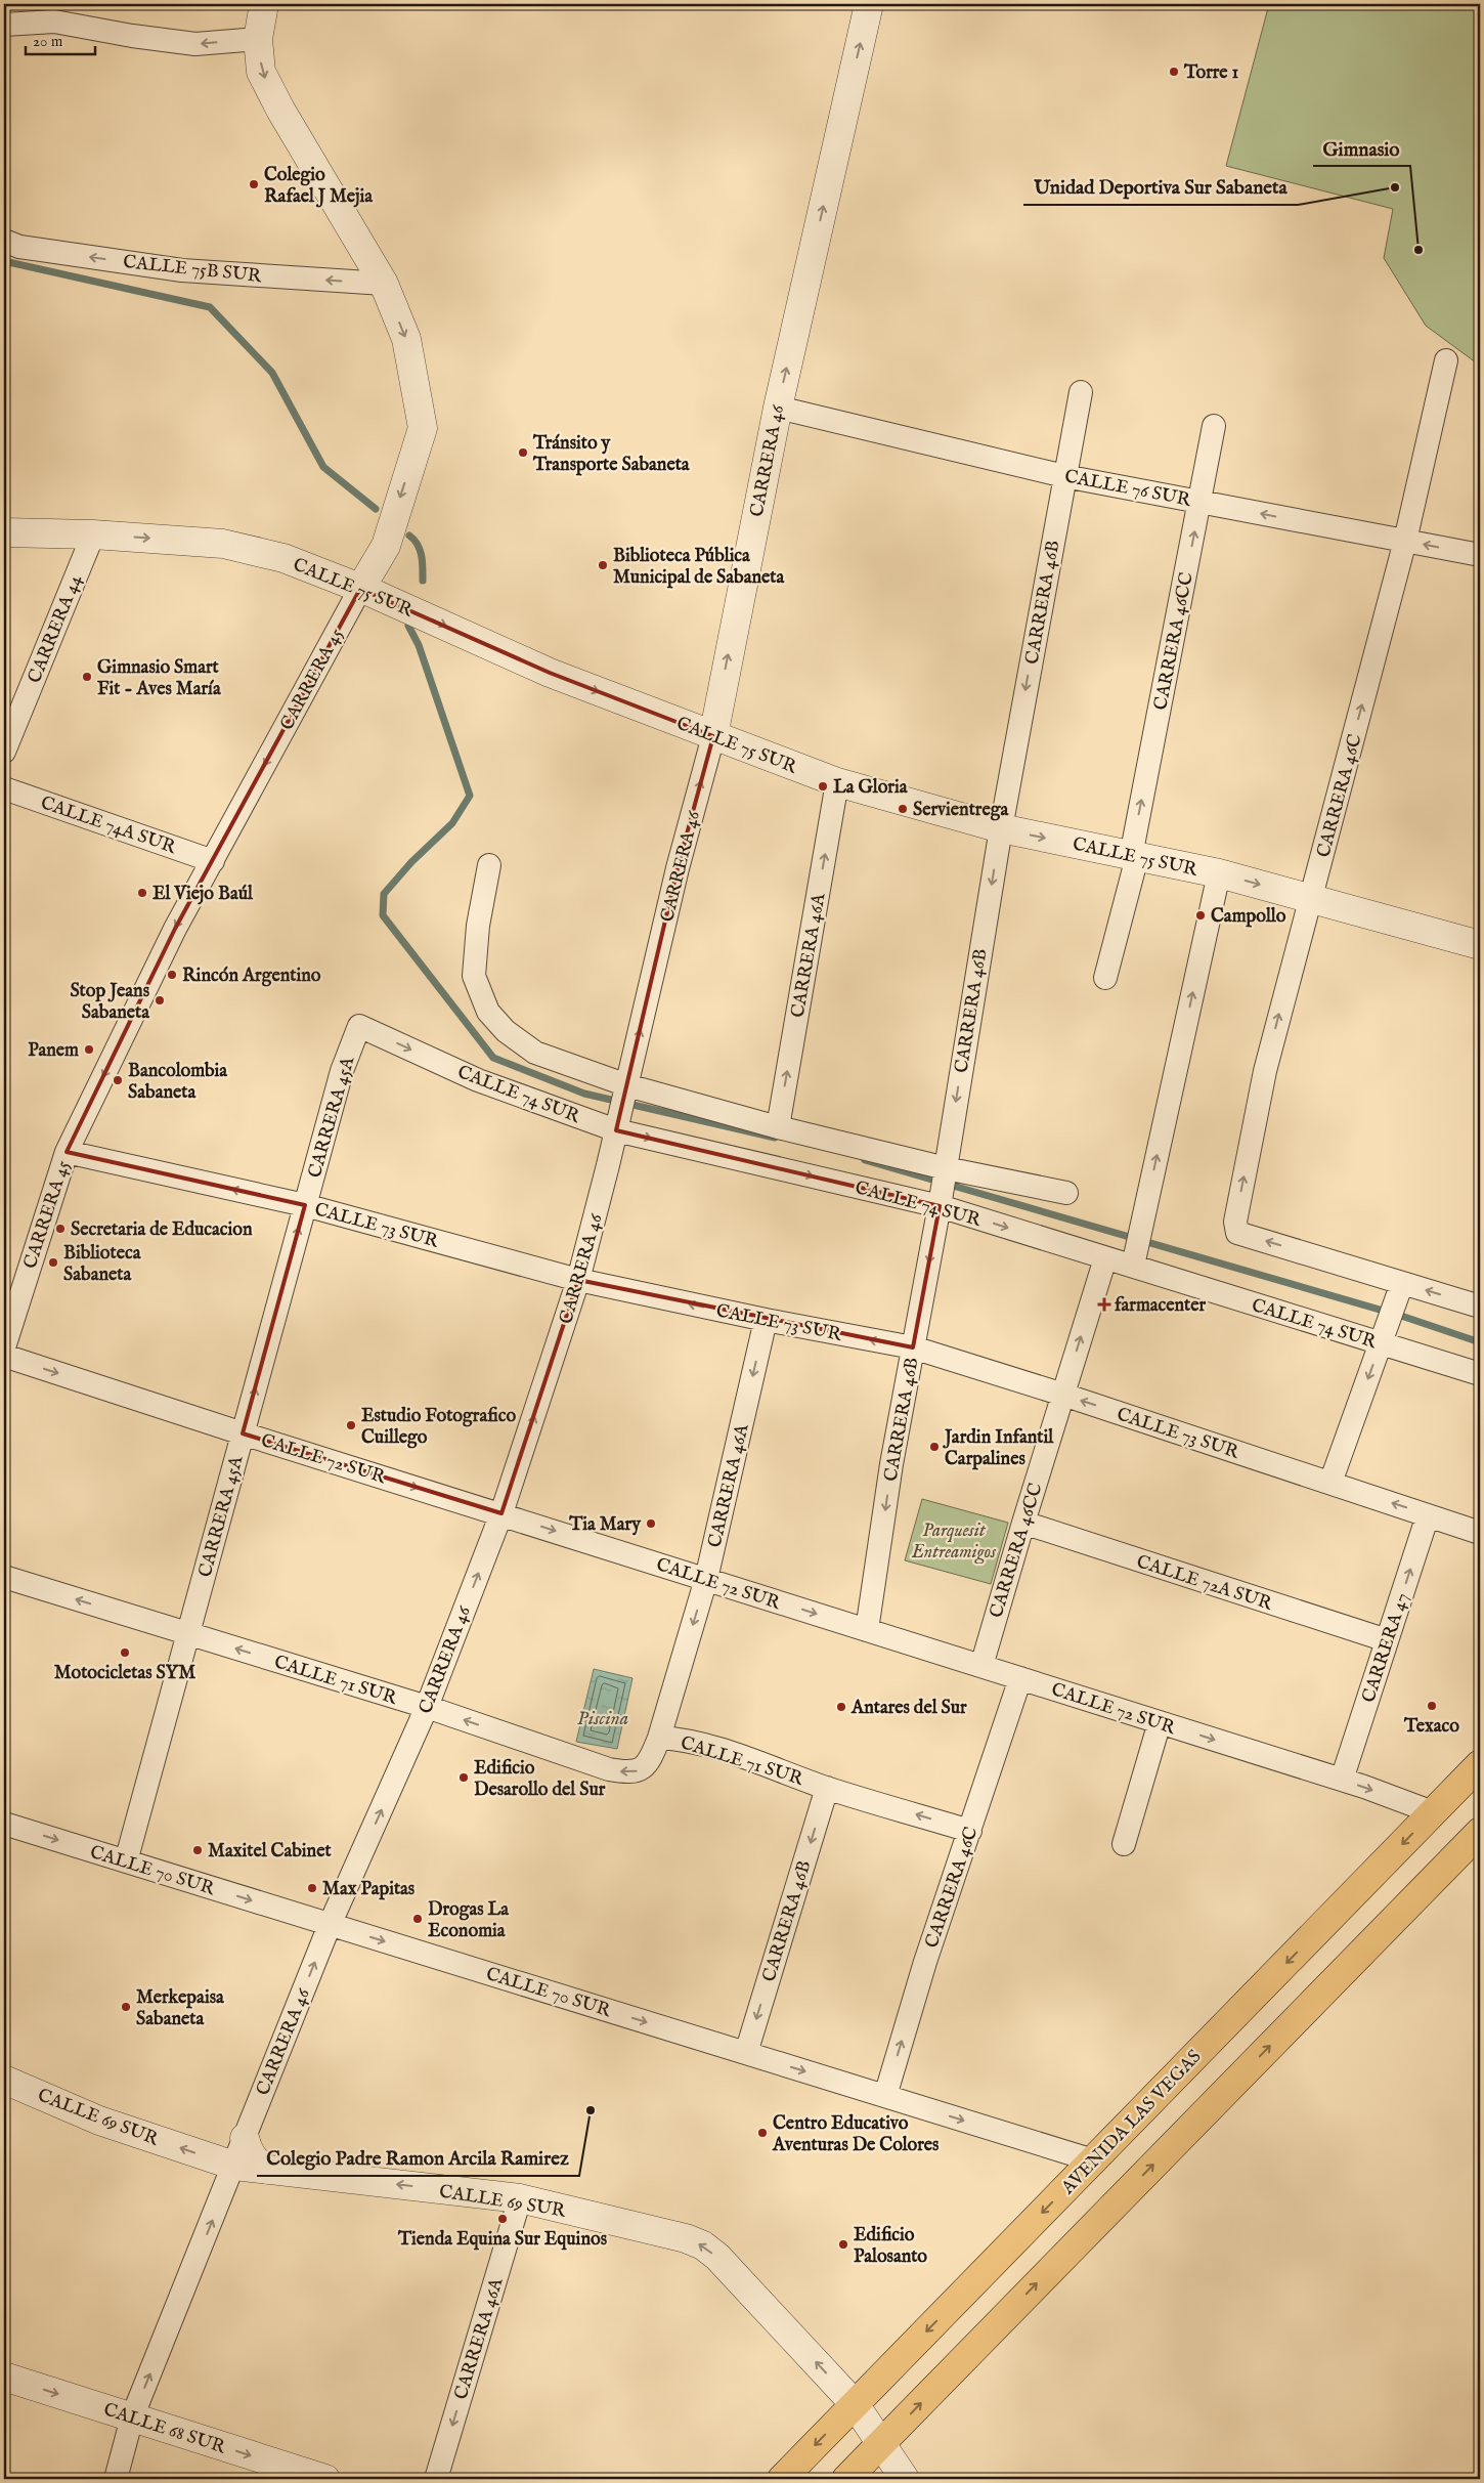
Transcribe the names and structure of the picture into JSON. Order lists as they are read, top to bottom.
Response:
{
  "streets": {
    "main road": ["AVENIDA LAS VEGAS"],
    "street": [
      "CALLE 75B SUR",
      "CARRERA 46",
      "CALLE 76 SUR",
      "CALLE 75 SUR",
      "CARRERA 46B",
      "CARRERA 44",
      "CARRERA 46CC",
      "CARRERA 45",
      "CARRERA 46C",
      "CALLE 74A SUR",
      "CARRERA 46A",
      "CALLE 74 SUR",
      "CARRERA 45A",
      "CALLE 73 SUR",
      "CALLE 72 SUR",
      "CALLE 72A SUR",
      "CARRERA 47",
      "CALLE 71 SUR",
      "CALLE 70 SUR",
      "CALLE 69 SUR",
      "CALLE 68 SUR"
    ]
  },
  "crossings": [
    ["CALLE 75B SUR", "CARRERA 45"],
    ["CARRERA 46", "CALLE 76 SUR"],
    ["CARRERA 46", "CALLE 75 SUR"],
    ["CARRERA 46", "CALLE 74 SUR"],
    ["CARRERA 46", "CALLE 73 SUR"],
    ["CARRERA 46", "CALLE 72 SUR"],
    ["CARRERA 46", "CALLE 71 SUR"],
    ["CARRERA 46", "CALLE 70 SUR"],
    ["CARRERA 46", "CALLE 69 SUR"],
    ["CARRERA 46", "CALLE 68 SUR"],
    ["CALLE 76 SUR", "CARRERA 46B"],
    ["CALLE 76 SUR", "CARRERA 46CC"],
    ["CALLE 76 SUR", "CARRERA 46C"],
    ["CALLE 75 SUR", "CARRERA 46B"],
    ["CALLE 75 SUR", "CARRERA 44"],
    ["CALLE 75 SUR", "CARRERA 46CC"],
    ["CALLE 75 SUR", "CARRERA 45"],
    ["CALLE 75 SUR", "CARRERA 46C"],
    ["CALLE 75 SUR", "CARRERA 46A"],
    ["CARRERA 46B", "CALLE 74 SUR"],
    ["CARRERA 46B", "CALLE 73 SUR"],
    ["CARRERA 46B", "CALLE 72 SUR"],
    ["CARRERA 46B", "CALLE 71 SUR"],
    ["CARRERA 46B", "CALLE 70 SUR"],
    ["CARRERA 46CC", "CALLE 74 SUR"],
    ["CARRERA 46CC", "CALLE 73 SUR"],
    ["CARRERA 46CC", "CALLE 72 SUR"],
    ["CARRERA 46CC", "CALLE 72A SUR"],
    ["CARRERA 45", "CALLE 74A SUR"],
    ["CARRERA 45", "CALLE 73 SUR"],
    ["CARRERA 46C", "CALLE 72 SUR"],
    ["CARRERA 46C", "CALLE 71 SUR"],
    ["CARRERA 46C", "CALLE 70 SUR"],
    ["CARRERA 46A", "CALLE 73 SUR"],
    ["CARRERA 46A", "CALLE 72 SUR"],
    ["CARRERA 46A", "CALLE 71 SUR"],
    ["CARRERA 46A", "CALLE 69 SUR"],
    ["CALLE 74 SUR", "CARRERA 45A"],
    ["CARRERA 45A", "CALLE 73 SUR"],
    ["CARRERA 45A", "CALLE 72 SUR"],
    ["CARRERA 45A", "CALLE 71 SUR"],
    ["CARRERA 45A", "CALLE 70 SUR"],
    ["CALLE 73 SUR", "CARRERA 47"],
    ["CALLE 72 SUR", "CARRERA 47"],
    ["CALLE 72 SUR", "AVENIDA LAS VEGAS"],
    ["CALLE 72A SUR", "CARRERA 47"],
    ["CALLE 70 SUR", "AVENIDA LAS VEGAS"],
    ["CALLE 69 SUR", "AVENIDA LAS VEGAS"]
  ],
  "one_way": [
    "CALLE 75B SUR",
    "CARRERA 46",
    "CALLE 76 SUR",
    "CALLE 75 SUR",
    "CARRERA 46B",
    "CARRERA 46CC",
    "CARRERA 45",
    "CALLE 72 SUR",
    "CARRERA 47",
    "CALLE 71 SUR",
    "CALLE 70 SUR",
    "CALLE 69 SUR",
    "CALLE 68 SUR"
  ],
  "water": ["Piscina"],
  "parks": ["Parquesit Entreamigos"],
  "places": {
    "other": [
      "Torre 1",
      "Colegio Rafael J Mejia",
      "Unidad Deportiva Sur Sabaneta",
      "Gimnasio",
      "Tránsito y Transporte Sabaneta",
      "Biblioteca Pública Municipal de Sabaneta",
      "Gimnasio Smart Fit - Aves María",
      "La Gloria",
      "Servientrega",
      "El Viejo Baúl",
      "Campollo",
      "Rincón Argentino",
      "Stop Jeans Sabaneta",
      "Panem",
      "Bancolombia Sabaneta",
      "Secretaria de Educacion",
      "Biblioteca Sabaneta",
      "Estudio Fotografico Cuillego",
      "Jardin Infantil Carpalines",
      "Tia Mary",
      "Motocicletas SYM",
      "Texaco",
      "Antares del Sur",
      "Edificio Desarollo del Sur",
      "Maxitel Cabinet",
      "Max Papitas",
      "Drogas La Economia",
      "Merkepaisa Sabaneta",
      "Colegio Padre Ramon Arcila Ramirez",
      "Centro Educativo Aventuras De Colores",
      "Tienda Equina Sur Equinos",
      "Edificio Palosanto"
    ],
    "health": ["farmacenter"]
  },
  "scale_bar": "20 m"
}
